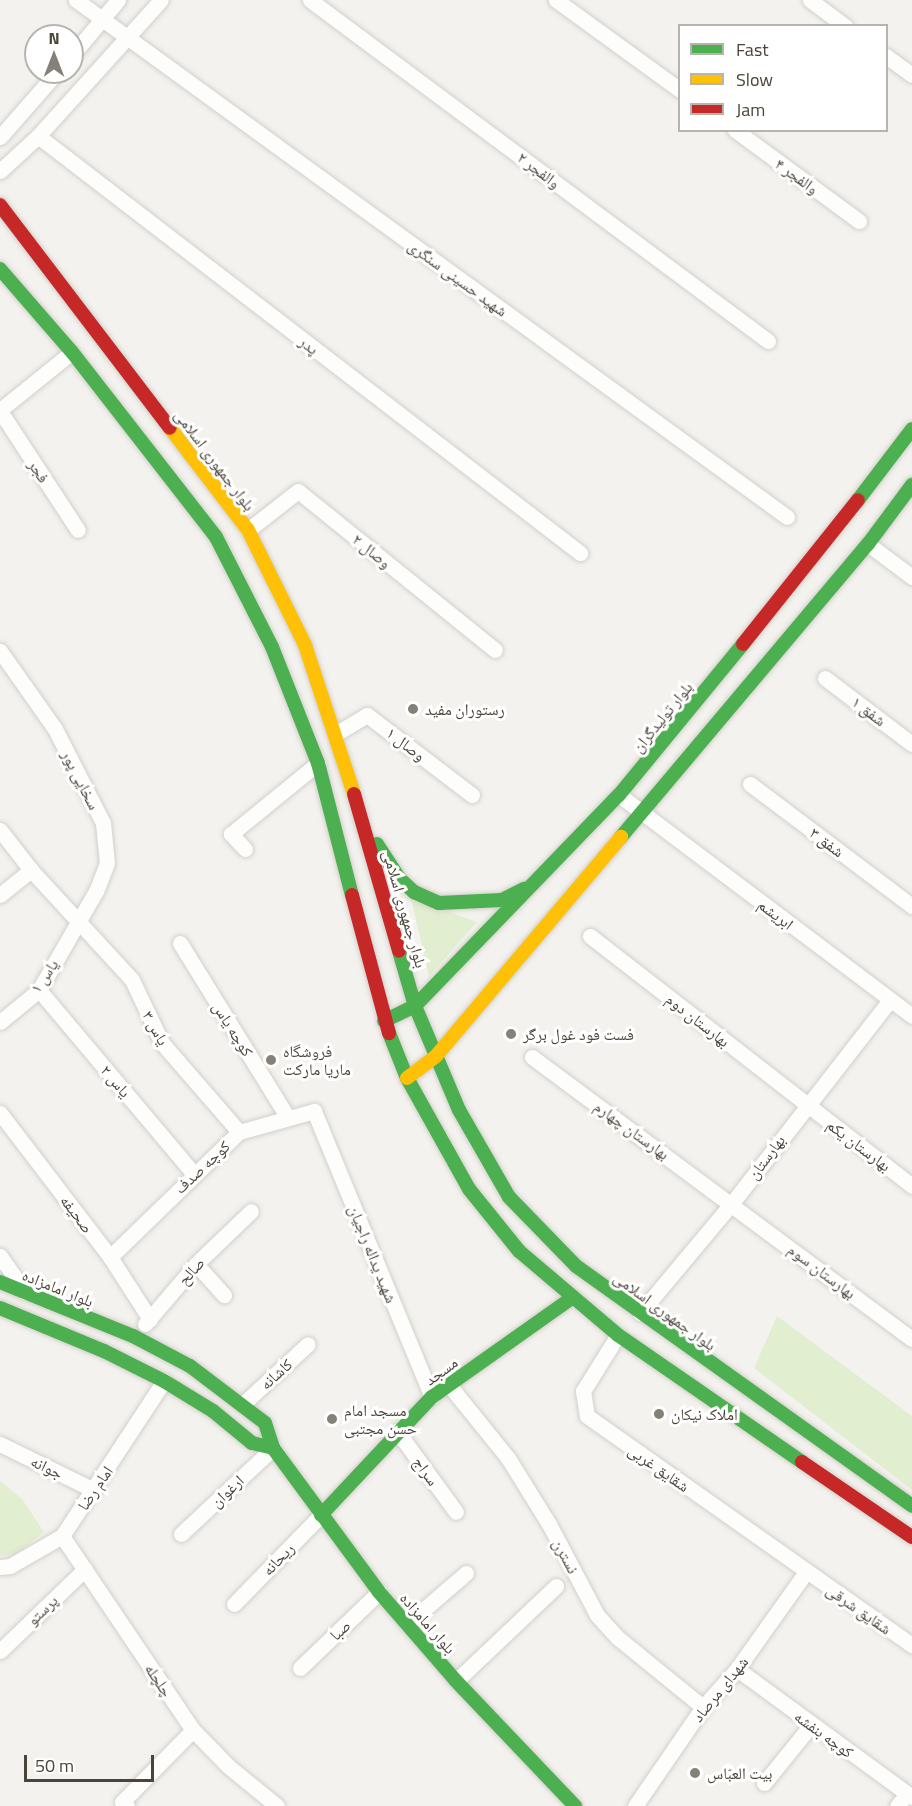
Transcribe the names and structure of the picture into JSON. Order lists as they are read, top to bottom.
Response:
{
  "streets": {
    "main road": [
      "بلوار جمهوری اسلامی",
      "بلوار تولیدگران",
      "بلوار امامزاده",
      "مسجد"
    ],
    "street": [
      "والفجر ۲",
      "والفجر ۴",
      "شهید حسینی سنگری",
      "پدر",
      "فجر",
      "وصال ۲",
      "شفق ۱",
      "وصال ۱",
      "سخایی پور",
      "شفق ۳",
      "ابریشم",
      "یاس ۱",
      "بهارستان دوم",
      "یاس ۳",
      "کوچه یاس",
      "یاس ۲",
      "بهارستان چهارم",
      "بهارستان یکم",
      "بهارستان",
      "کوچه صدف",
      "صحیفه",
      "شهید یداله راجیان",
      "صالح",
      "بهارستان سوم",
      "کاشانه",
      "جوانه",
      "شقایق غربی",
      "سراج",
      "امام رضا",
      "ارغوان",
      "نسترن",
      "ریحانه",
      "شقایق شرقی",
      "پرستو",
      "صبا",
      "چلچله",
      "شهدای مرصاد",
      "کوچه بنفشه"
    ]
  },
  "crossings": [
    ["بلوار جمهوری اسلامی", "وصال ۲"],
    ["بلوار جمهوری اسلامی", "بلوار تولیدگران"],
    ["بلوار جمهوری اسلامی", "وصال ۱"],
    ["بلوار جمهوری اسلامی", "بهارستان"],
    ["بلوار تولیدگران", "ابریشم"],
    ["سخایی پور", "یاس ۱"],
    ["سخایی پور", "یاس ۳"],
    ["ابریشم", "بهارستان"],
    ["یاس ۱", "یاس ۳"],
    ["یاس ۱", "یاس ۲"],
    ["بهارستان دوم", "بهارستان یکم"],
    ["بهارستان دوم", "بهارستان"],
    ["یاس ۳", "کوچه صدف"],
    ["کوچه یاس", "کوچه صدف"],
    ["یاس ۲", "کوچه صدف"],
    ["بهارستان چهارم", "بهارستان"],
    ["بهارستان چهارم", "بهارستان سوم"],
    ["بهارستان یکم", "بهارستان"],
    ["بهارستان", "بهارستان سوم"],
    ["کوچه صدف", "صحیفه"],
    ["کوچه صدف", "شهید یداله راجیان"],
    ["صحیفه", "صالح"],
    ["شهید یداله راجیان", "مسجد"],
    ["صالح", "بلوار امامزاده"],
    ["بلوار امامزاده", "مسجد"],
    ["بلوار امامزاده", "کاشانه"],
    ["بلوار امامزاده", "ارغوان"],
    ["بلوار امامزاده", "ریحانه"],
    ["بلوار امامزاده", "صبا"],
    ["مسجد", "سراج"],
    ["مسجد", "نسترن"],
    ["مسجد", "ریحانه"],
    ["جوانه", "امام رضا"],
    ["شقایق غربی", "شقایق شرقی"],
    ["شقایق غربی", "شهدای مرصاد"],
    ["امام رضا", "چلچله"],
    ["نسترن", "شهدای مرصاد"],
    ["شقایق شرقی", "شهدای مرصاد"],
    ["پرستو", "چلچله"],
    ["شهدای مرصاد", "کوچه بنفشه"]
  ],
  "places": [
    "رستوران مفید",
    "فست فود غول برگر",
    "فروشگاه ماریا مارکت",
    "املاک نیکان",
    "مسجد امام حسن مجتبی",
    "بیت العبّاس"
  ],
  "legend": ["Fast", "Slow", "Jam"],
  "scale_bar": "50 m",
  "north": "top"
}
